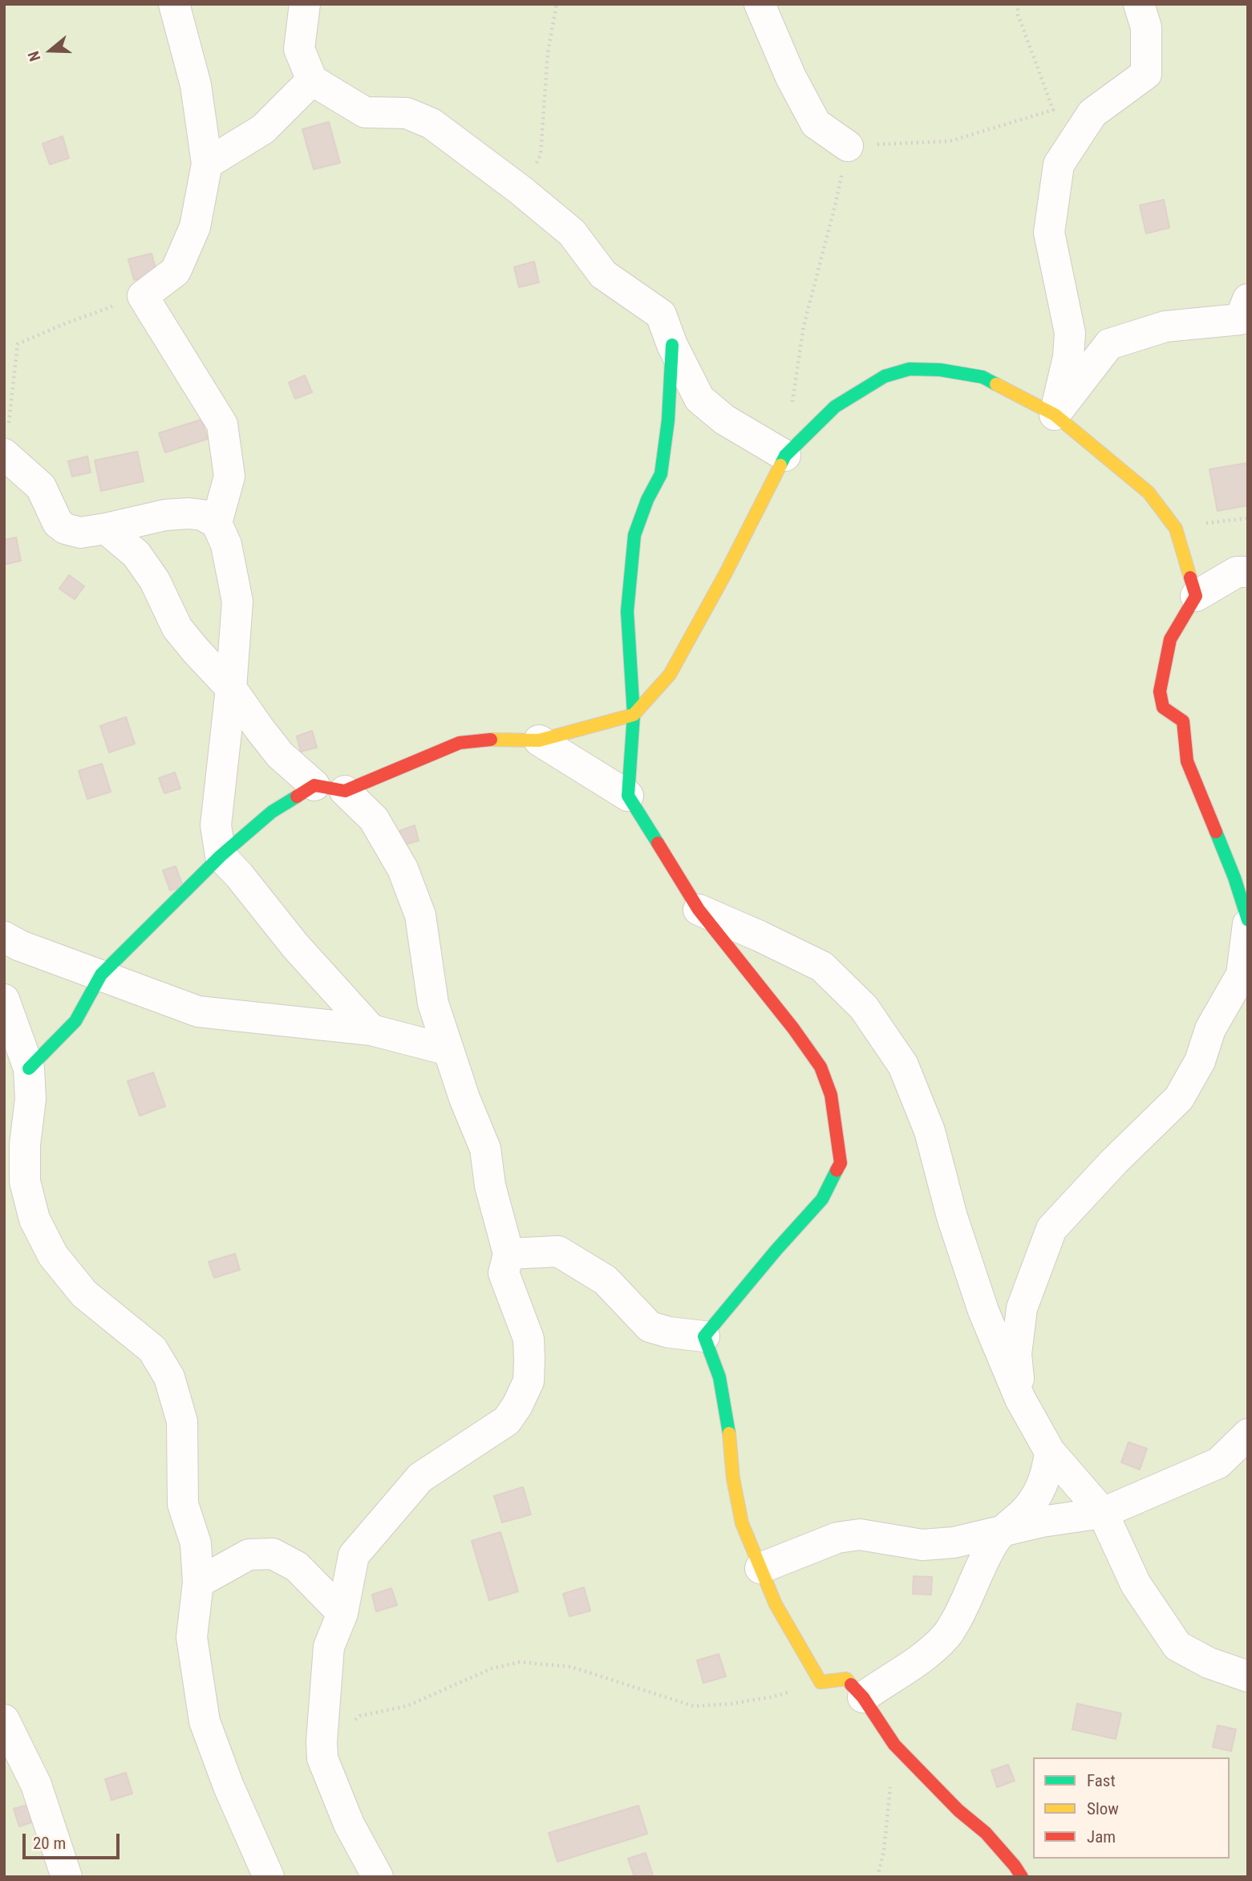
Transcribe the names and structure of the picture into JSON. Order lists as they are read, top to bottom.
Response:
{
  "legend": ["Fast", "Slow", "Jam"],
  "scale_bar": "20 m",
  "north": "left"
}
